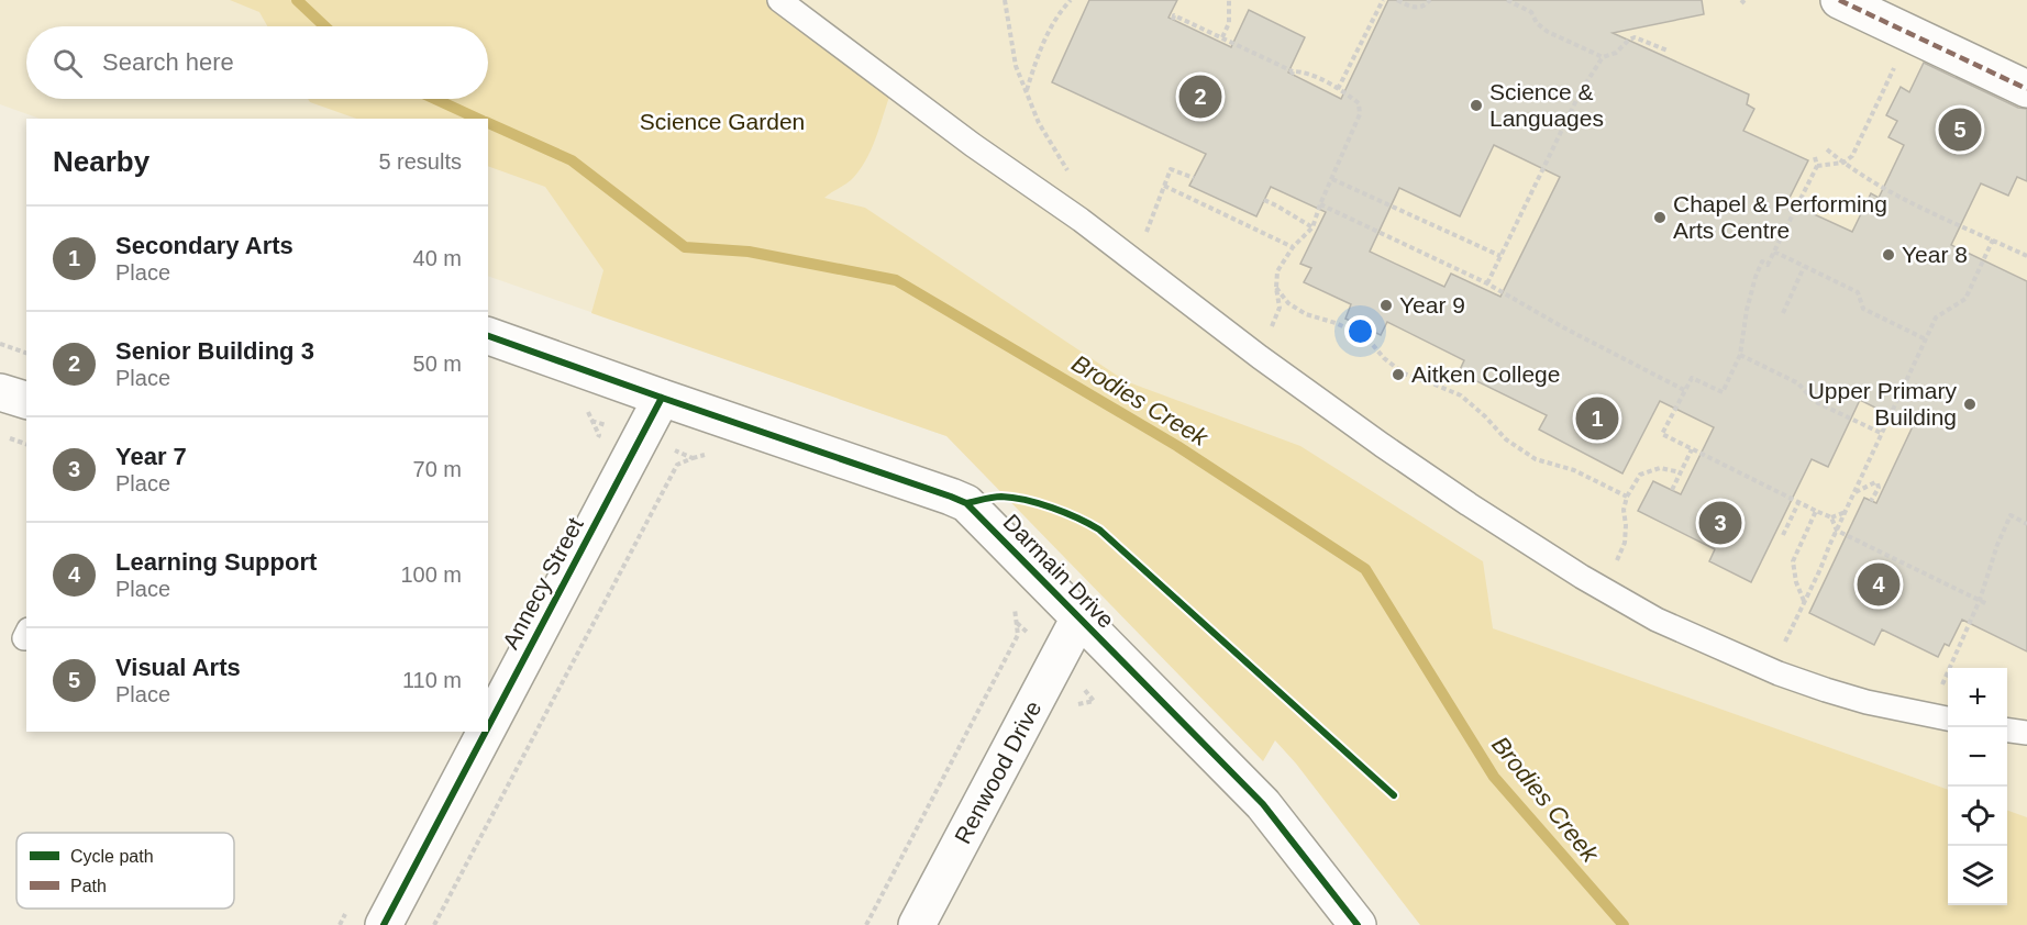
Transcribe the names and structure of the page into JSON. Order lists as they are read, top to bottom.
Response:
{
  "streets": {
    "street": ["Darmain Drive", "Annecy Street", "Renwood Drive"]
  },
  "crossings": [
    ["Darmain Drive", "Annecy Street"],
    ["Darmain Drive", "Renwood Drive"]
  ],
  "water": ["Brodies Creek"],
  "parks": ["Science Garden"],
  "places": [
    "Science & Languages",
    "Chapel & Performing Arts Centre",
    "Year 8",
    "Year 9",
    "Aitken College",
    "Upper Primary Building"
  ],
  "legend": ["Cycle path", "Path"],
  "page": {
    "search": "Search here",
    "pins": [
      "2",
      "5",
      "1",
      "3",
      "4"
    ],
    "heading": ["Nearby", "5 results"],
    "list": [
      {
        "mark": "1",
        "name": "Secondary Arts",
        "note": "Place",
        "value": "40 m"
      },
      {
        "mark": "2",
        "name": "Senior Building 3",
        "note": "Place",
        "value": "50 m"
      },
      {
        "mark": "3",
        "name": "Year 7",
        "note": "Place",
        "value": "70 m"
      },
      {
        "mark": "4",
        "name": "Learning Support",
        "note": "Place",
        "value": "100 m"
      },
      {
        "mark": "5",
        "name": "Visual Arts",
        "note": "Place",
        "value": "110 m"
      }
    ],
    "map_buttons": ["+", "−"]
  }
}
